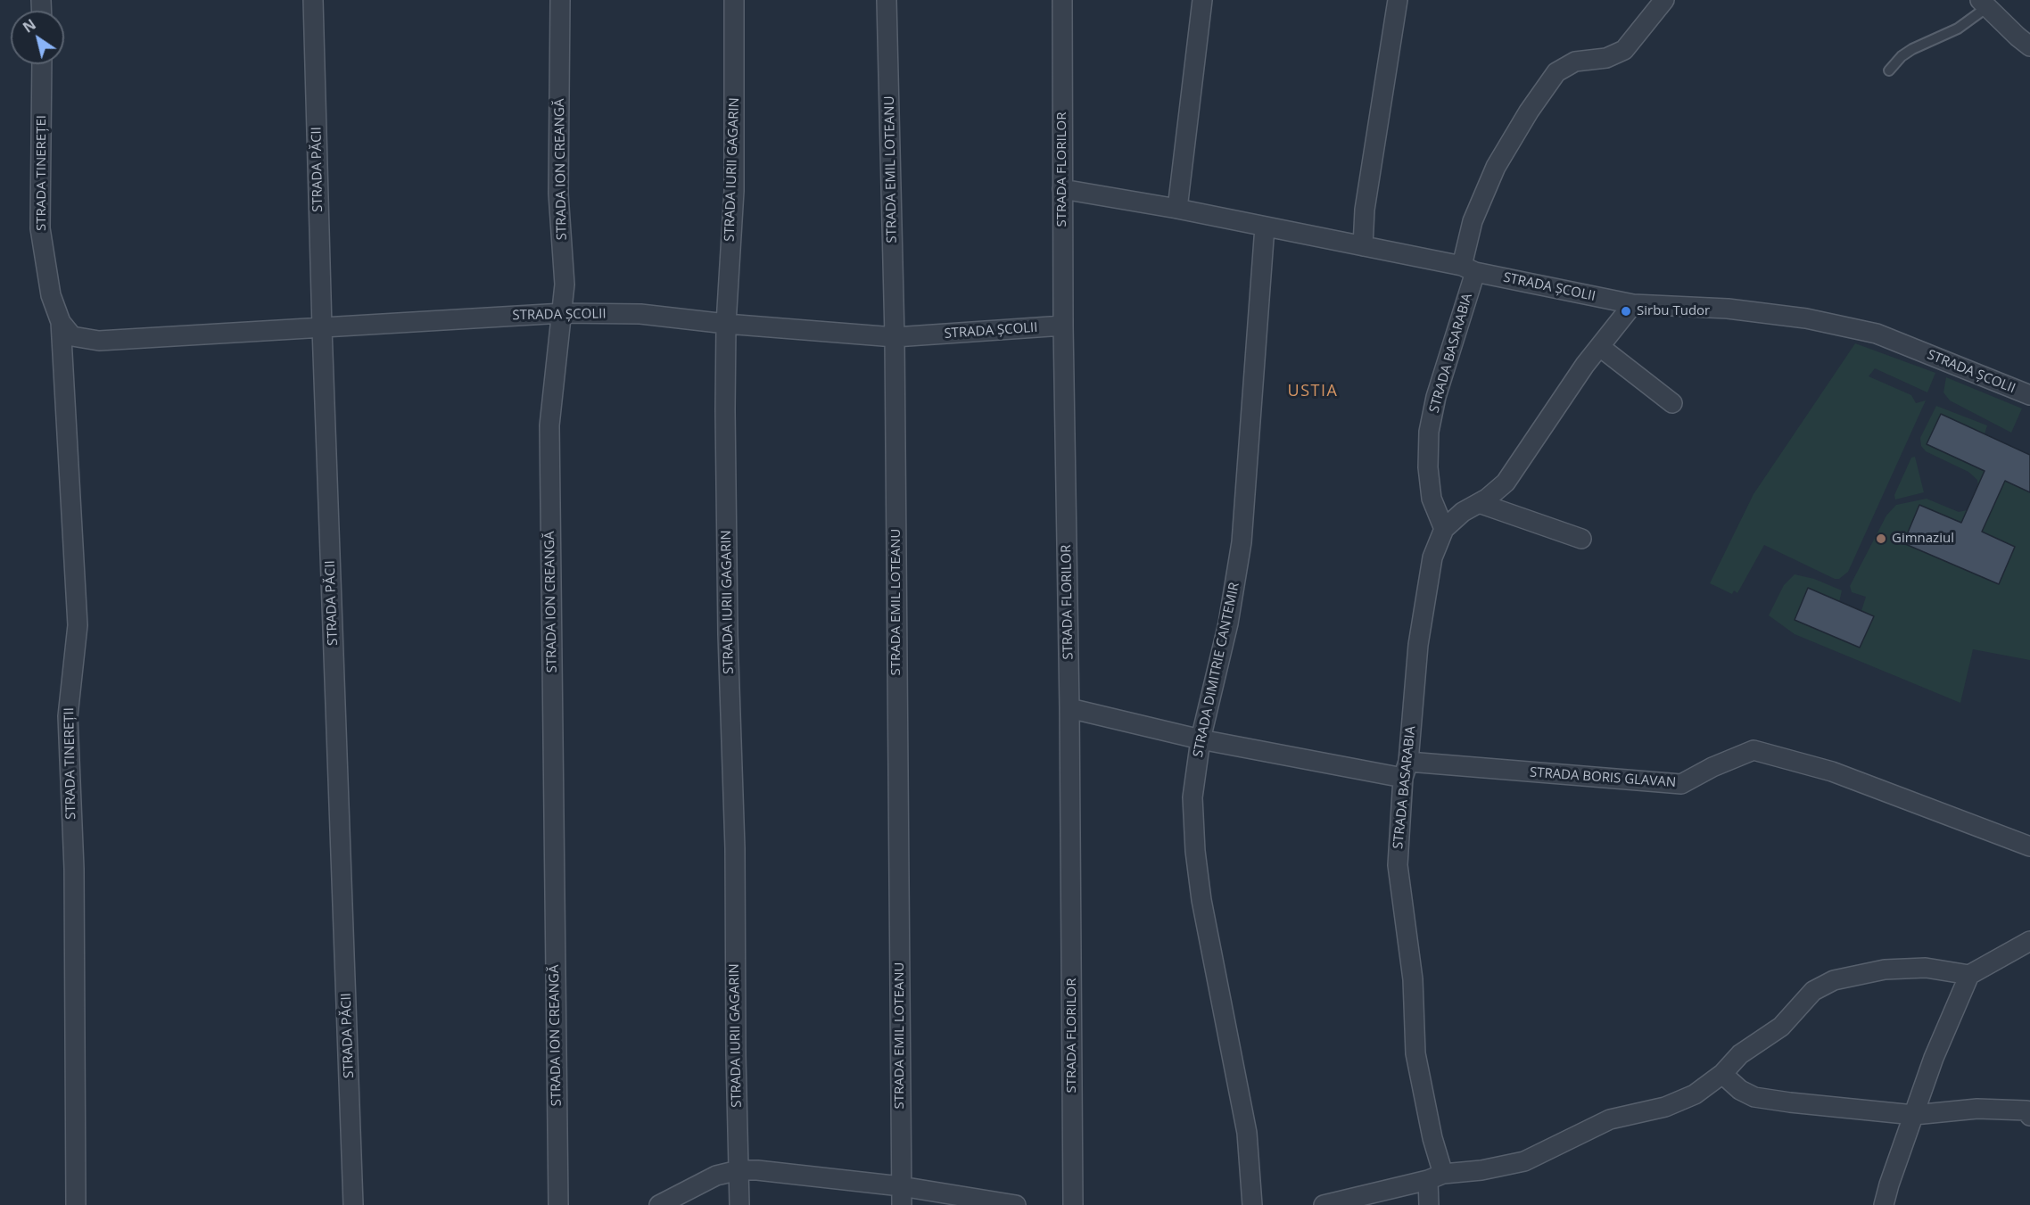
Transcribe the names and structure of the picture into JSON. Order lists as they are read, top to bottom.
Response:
{
  "streets": {
    "street": [
      "STRADA PĂCII",
      "STRADA ION CREANGĂ",
      "STRADA IURII GAGARIN",
      "STRADA EMIL LOTEANU",
      "STRADA FLORILOR",
      "STRADA TINEREȚEI",
      "STRADA ȘCOLII",
      "STRADA BASARABIA",
      "STRADA DIMITRIE CANTEMIR",
      "STRADA TINEREȚII",
      "STRADA BORIS GLAVAN"
    ]
  },
  "crossings": [
    ["STRADA PĂCII", "STRADA ȘCOLII"],
    ["STRADA ION CREANGĂ", "STRADA ȘCOLII"],
    ["STRADA IURII GAGARIN", "STRADA ȘCOLII"],
    ["STRADA EMIL LOTEANU", "STRADA ȘCOLII"],
    ["STRADA FLORILOR", "STRADA ȘCOLII"],
    ["STRADA FLORILOR", "STRADA BORIS GLAVAN"],
    ["STRADA TINEREȚEI", "STRADA ȘCOLII"],
    ["STRADA TINEREȚEI", "STRADA TINEREȚII"],
    ["STRADA ȘCOLII", "STRADA BASARABIA"],
    ["STRADA ȘCOLII", "STRADA DIMITRIE CANTEMIR"],
    ["STRADA ȘCOLII", "STRADA TINEREȚII"],
    ["STRADA BASARABIA", "STRADA BORIS GLAVAN"],
    ["STRADA DIMITRIE CANTEMIR", "STRADA BORIS GLAVAN"]
  ],
  "districts": ["USTIA"],
  "places": ["Sirbu Tudor", "Gimnaziul"],
  "north": "top left"
}
